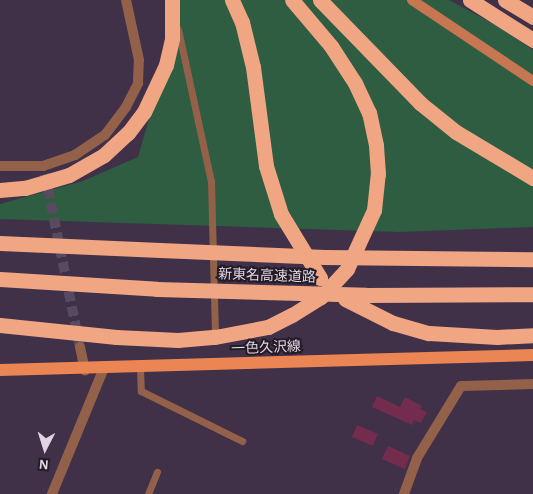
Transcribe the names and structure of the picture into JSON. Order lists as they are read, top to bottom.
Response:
{
  "streets": {
    "highway": ["新東名高速道路"],
    "main road": ["一色久沢線"]
  },
  "north": "bottom"
}
